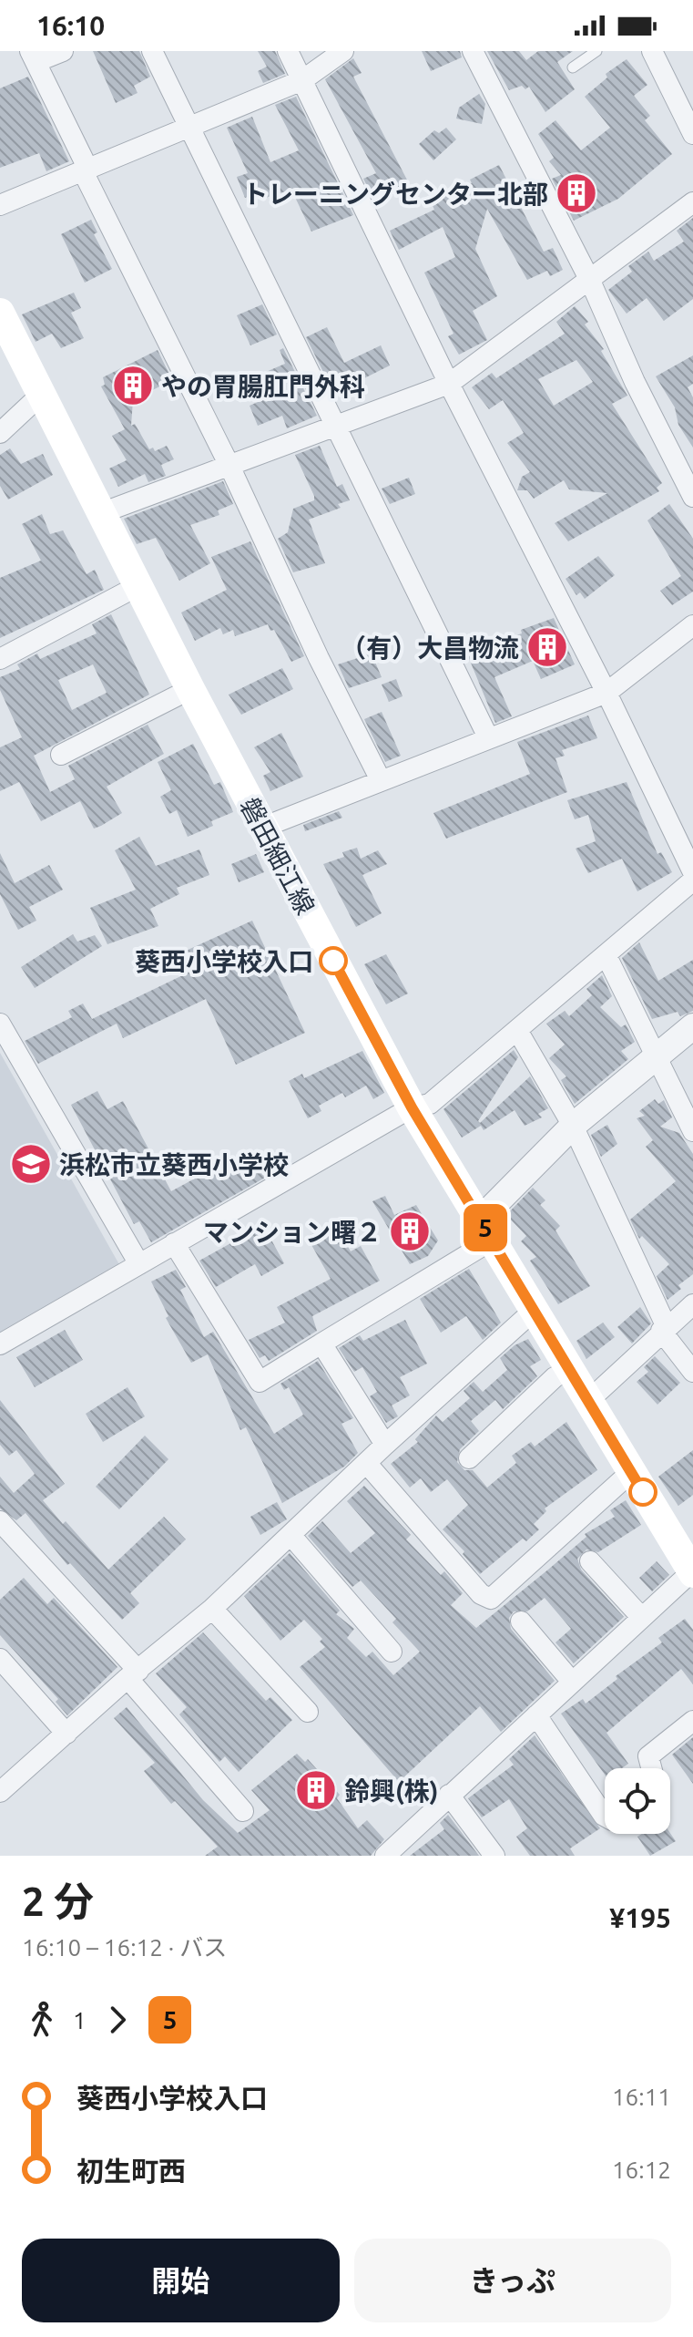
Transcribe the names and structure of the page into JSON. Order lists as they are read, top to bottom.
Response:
{
  "streets": {
    "main road": ["磐田細江線"]
  },
  "places": {
    "building": [
      "トレーニングセンター北部",
      "やの胃腸肛門外科",
      "（有）大昌物流",
      "マンション曙２",
      "鈴興(株)"
    ],
    "other": ["葵西小学校入口"],
    "school or university": ["浜松市立葵西小学校"]
  },
  "lines": ["bus line 5"],
  "page": {
    "status": "16:10",
    "on_map": "5",
    "heading": ["2 分", "16:10 – 16:12 · バス", "¥195"],
    "legs": ["1", "5"],
    "list": [
      {
        "name": "葵西小学校入口",
        "value": "16:11"
      },
      {
        "name": "初生町西",
        "value": "16:12"
      }
    ],
    "buttons": ["開始", "きっぷ"]
  }
}
